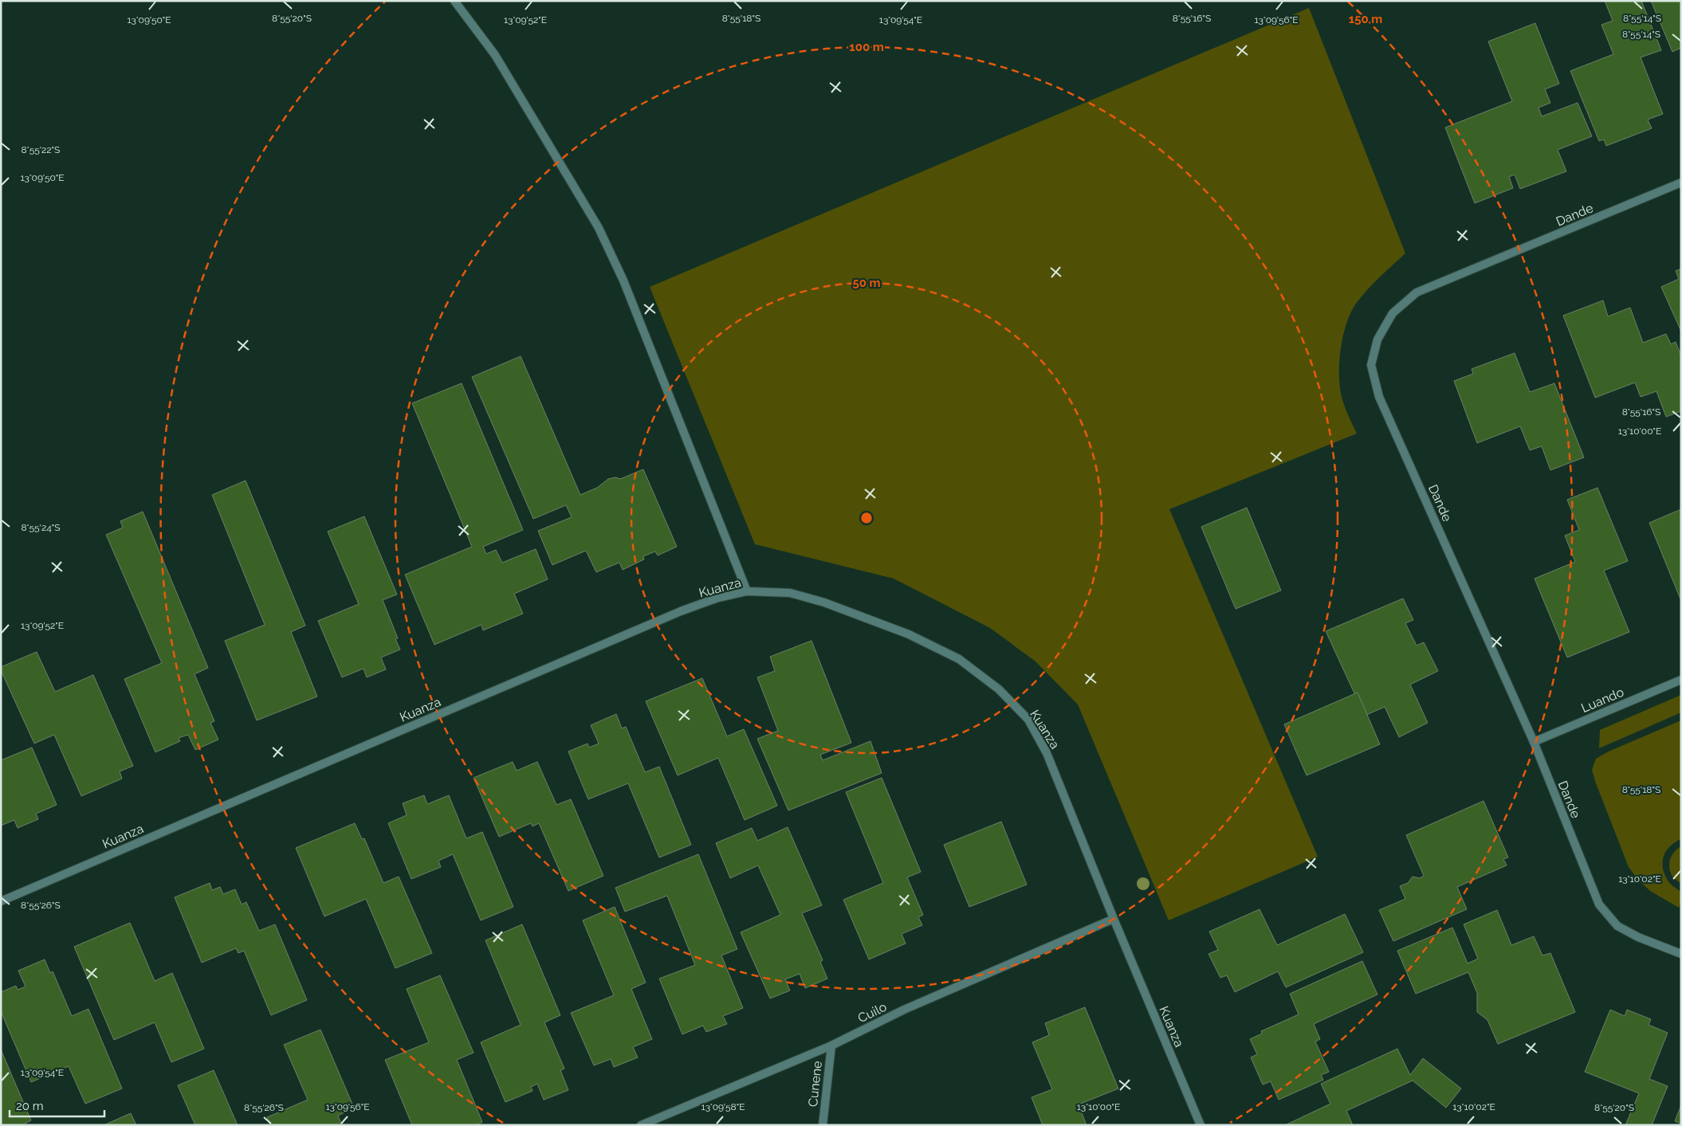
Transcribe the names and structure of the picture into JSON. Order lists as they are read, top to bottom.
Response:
{
  "streets": {
    "street": [
      "Dande",
      "Kuanza",
      "Luando",
      "Cuilo",
      "Cunene"
    ]
  },
  "crossings": [
    ["Dande", "Luando"],
    ["Kuanza", "Cuilo"],
    ["Cuilo", "Cunene"]
  ],
  "scale_bar": "20 m",
  "coordinates": [
    "8°55'14\"S",
    "8°55'20\"S",
    "8°55'18\"S",
    "8°55'16\"S",
    "13°09'50\"E",
    "13°09'52\"E",
    "13°09'54\"E",
    "13°09'56\"E",
    "8°55'22\"S",
    "13°10'00\"E",
    "8°55'24\"S",
    "13°10'02\"E",
    "8°55'26\"S",
    "13°09'58\"E"
  ],
  "rings": ["150 m", "100 m", "50 m"]
}
